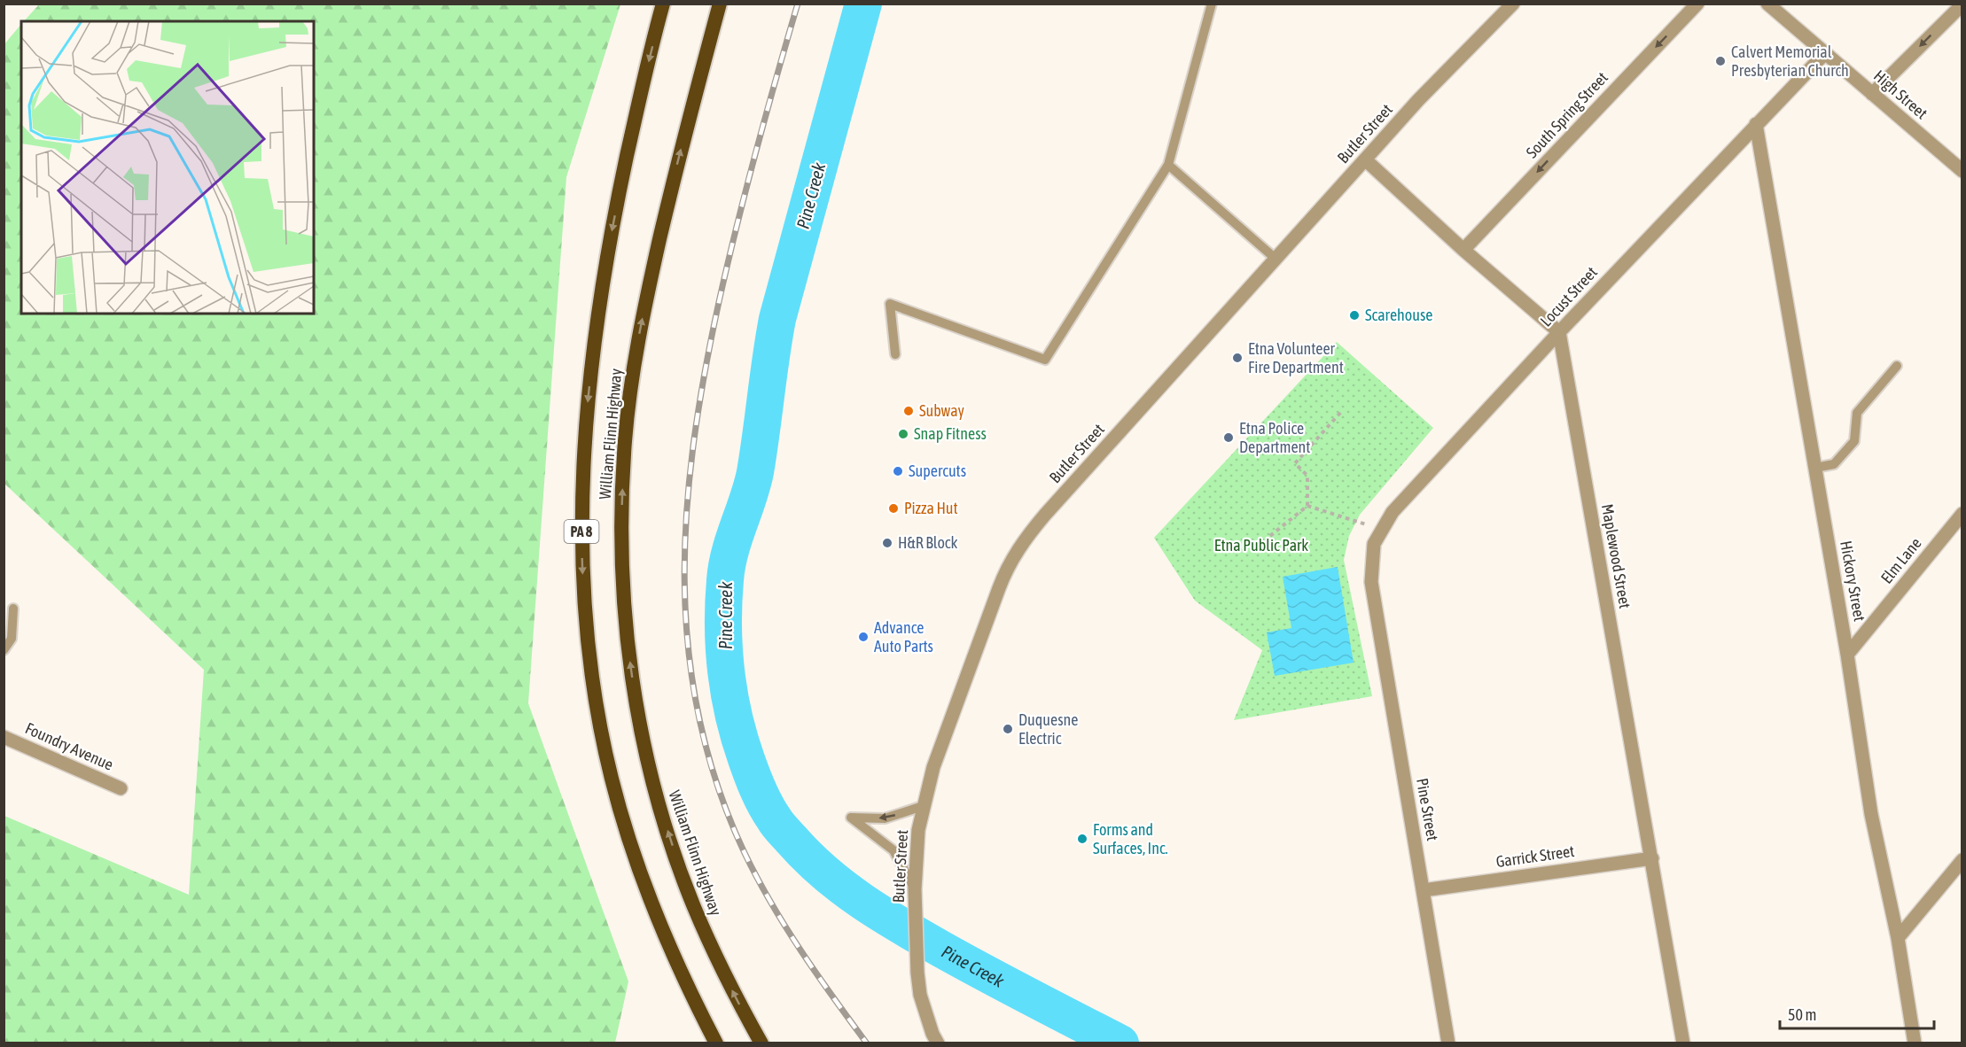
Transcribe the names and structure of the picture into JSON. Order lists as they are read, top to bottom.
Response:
{
  "streets": {
    "highway": ["William Flinn Highway", "PA 8"],
    "street": [
      "High Street",
      "South Spring Street",
      "Butler Street",
      "Locust Street",
      "Maplewood Street",
      "Elm Lane",
      "Hickory Street",
      "Foundry Avenue",
      "Pine Street",
      "Garrick Street"
    ]
  },
  "crossings": [
    ["High Street", "Locust Street"],
    ["Locust Street", "Maplewood Street"],
    ["Locust Street", "Hickory Street"],
    ["Locust Street", "Pine Street"],
    ["Maplewood Street", "Garrick Street"],
    ["Elm Lane", "Hickory Street"],
    ["Pine Street", "Garrick Street"]
  ],
  "one_way": ["South Spring Street"],
  "water": ["Pine Creek"],
  "parks": ["Etna Public Park"],
  "places": [
    "Calvert Memorial Presbyterian Church",
    "Scarehouse",
    "Etna Volunteer Fire Department",
    "Subway",
    "Snap Fitness",
    "Etna Police Department",
    "Supercuts",
    "Pizza Hut",
    "H&R Block",
    "Advance Auto Parts",
    "Duquesne Electric",
    "Forms and Surfaces, Inc."
  ],
  "scale_bar": "50 m"
}
